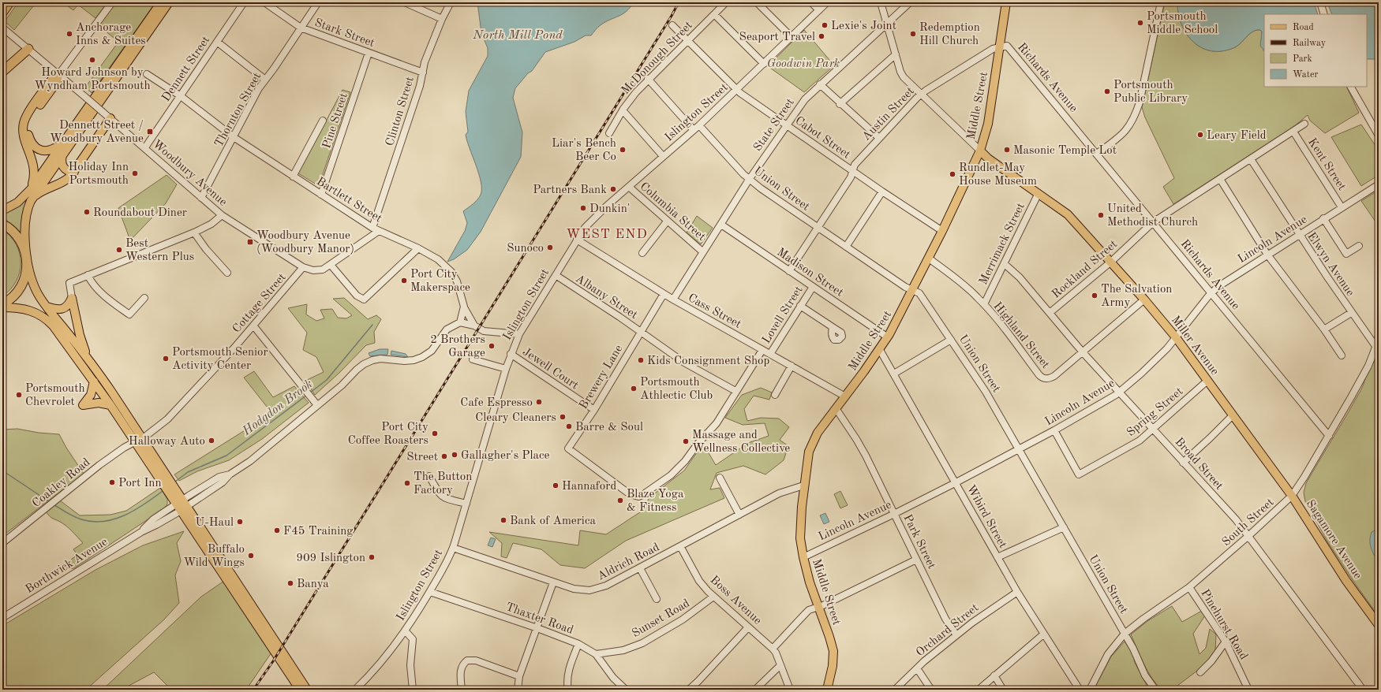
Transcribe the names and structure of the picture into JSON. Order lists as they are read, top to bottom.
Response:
{
  "streets": {
    "main road": ["Middle Street", "Miller Avenue", "Sagamore Avenue"],
    "street": [
      "Stark Street",
      "McDonough Street",
      "Dennett Street",
      "Richards Avenue",
      "Thornton Street",
      "Clinton Street",
      "Islington Street",
      "Austin Street",
      "Pine Street",
      "State Street",
      "Cabot Street",
      "Kent Street",
      "Woodbury Avenue",
      "Union Street",
      "Bartlett Street",
      "Columbia Street",
      "Lincoln Avenue",
      "Merrimack Street",
      "Elwyn Avenue",
      "Rockland Street",
      "Madison Street",
      "Albany Street",
      "Cottage Street",
      "Cass Street",
      "Lovell Street",
      "Highland Street",
      "Jewell Court",
      "Brewery Lane",
      "Spring Street",
      "Broad Street",
      "Coakley Road",
      "Wibird Street",
      "South Street",
      "Park Street",
      "Aldrich Road",
      "Borthwick Avenue",
      "Boss Avenue",
      "Thaxter Road",
      "Sunset Road",
      "Pinehurst Road",
      "Orchard Street"
    ]
  },
  "crossings": [
    ["Stark Street", "Thornton Street"],
    ["Stark Street", "Clinton Street"],
    ["Stark Street", "Pine Street"],
    ["McDonough Street", "Cabot Street"],
    ["Dennett Street", "Woodbury Avenue"],
    ["Dennett Street", "Bartlett Street"],
    ["Richards Avenue", "Middle Street"],
    ["Richards Avenue", "Austin Street"],
    ["Richards Avenue", "Lincoln Avenue"],
    ["Richards Avenue", "Rockland Street"],
    ["Richards Avenue", "South Street"],
    ["Middle Street", "Austin Street"],
    ["Middle Street", "Cabot Street"],
    ["Middle Street", "Union Street"],
    ["Middle Street", "Lincoln Avenue"],
    ["Middle Street", "Madison Street"],
    ["Middle Street", "Cass Street"],
    ["Middle Street", "Highland Street"],
    ["Middle Street", "Miller Avenue"],
    ["Middle Street", "Wibird Street"],
    ["Middle Street", "Park Street"],
    ["Middle Street", "Aldrich Road"],
    ["Thornton Street", "Woodbury Avenue"],
    ["Thornton Street", "Bartlett Street"],
    ["Clinton Street", "Woodbury Avenue"],
    ["Clinton Street", "Bartlett Street"],
    ["Islington Street", "Cabot Street"],
    ["Islington Street", "Union Street"],
    ["Islington Street", "Columbia Street"],
    ["Islington Street", "Albany Street"],
    ["Islington Street", "Cass Street"],
    ["Islington Street", "Jewell Court"],
    ["Islington Street", "Aldrich Road"],
    ["Islington Street", "Thaxter Road"],
    ["Austin Street", "Cabot Street"],
    ["Austin Street", "Union Street"],
    ["Austin Street", "Madison Street"],
    ["Pine Street", "Bartlett Street"],
    ["State Street", "Cabot Street"],
    ["State Street", "Union Street"],
    ["State Street", "Columbia Street"],
    ["State Street", "Madison Street"],
    ["State Street", "Cass Street"],
    ["Kent Street", "Lincoln Avenue"],
    ["Kent Street", "Rockland Street"],
    ["Woodbury Avenue", "Bartlett Street"],
    ["Woodbury Avenue", "Cottage Street"],
    ["Union Street", "Lincoln Avenue"],
    ["Union Street", "South Street"],
    ["Bartlett Street", "Borthwick Avenue"],
    ["Lincoln Avenue", "Elwyn Avenue"],
    ["Lincoln Avenue", "Miller Avenue"],
    ["Lincoln Avenue", "Spring Street"],
    ["Lincoln Avenue", "Broad Street"],
    ["Lincoln Avenue", "Wibird Street"],
    ["Lincoln Avenue", "Park Street"],
    ["Merrimack Street", "Highland Street"],
    ["Merrimack Street", "Miller Avenue"],
    ["Merrimack Street", "Broad Street"],
    ["Elwyn Avenue", "Rockland Street"],
    ["Elwyn Avenue", "South Street"],
    ["Rockland Street", "Miller Avenue"],
    ["Rockland Street", "Broad Street"],
    ["Madison Street", "Lovell Street"],
    ["Albany Street", "Cass Street"],
    ["Albany Street", "Brewery Lane"],
    ["Cottage Street", "Coakley Road"],
    ["Cass Street", "Lovell Street"],
    ["Highland Street", "Miller Avenue"],
    ["Highland Street", "Broad Street"],
    ["Miller Avenue", "Spring Street"],
    ["Miller Avenue", "South Street"],
    ["Miller Avenue", "Sagamore Avenue"],
    ["Jewell Court", "Brewery Lane"],
    ["Spring Street", "Broad Street"],
    ["Broad Street", "South Street"],
    ["Wibird Street", "Orchard Street"],
    ["South Street", "Sagamore Avenue"],
    ["South Street", "Pinehurst Road"],
    ["Park Street", "Orchard Street"],
    ["Aldrich Road", "Boss Avenue"],
    ["Boss Avenue", "Sunset Road"],
    ["Thaxter Road", "Sunset Road"]
  ],
  "districts": ["WEST END"],
  "water": ["North Mill Pond", "Hodgdon Brook"],
  "parks": ["Goodwin Park"],
  "places": {
    "other": [
      "Portsmouth Middle School",
      "Lexie's Joint",
      "Anchorage Inns & Suites",
      "Redemption Hill Church",
      "Seaport Travel",
      "Howard Johnson by Wyndham Portsmouth",
      "Portsmouth Public Library",
      "Leary Field",
      "Liar's Bench Beer Co",
      "Masonic Temple Lot",
      "Holiday Inn Portsmouth",
      "Rundlet-May House Museum",
      "Partners Bank",
      "Dunkin'",
      "Roundabout Diner",
      "United Methodist Church",
      "Sunoco",
      "Best Western Plus",
      "Port City Makerspace",
      "The Salvation Army",
      "2 Brothers Garage",
      "Portsmouth Senior Activity Center",
      "Kids Consignment Shop",
      "Portsmouth Athlectic Club",
      "Portsmouth Chevrolet",
      "Cafe Espresso",
      "Cleary Cleaners",
      "Barre & Soul",
      "Port City Coffee Roasters",
      "Halloway Auto",
      "Massage and Wellness Collective",
      "Gallagher's Place",
      "Street",
      "Port Inn",
      "The Button Factory",
      "Hannaford",
      "Blaze Yoga & Fitness",
      "Bank of America",
      "U-Haul",
      "F45 Training",
      "Buffalo Wild Wings",
      "909 Islington",
      "Banya"
    ],
    "transit": ["Dennett Street / Woodbury Avenue", "Woodbury Avenue (Woodbury Manor)"]
  },
  "legend": [
    "Road",
    "Railway",
    "Park",
    "Water"
  ]
}
